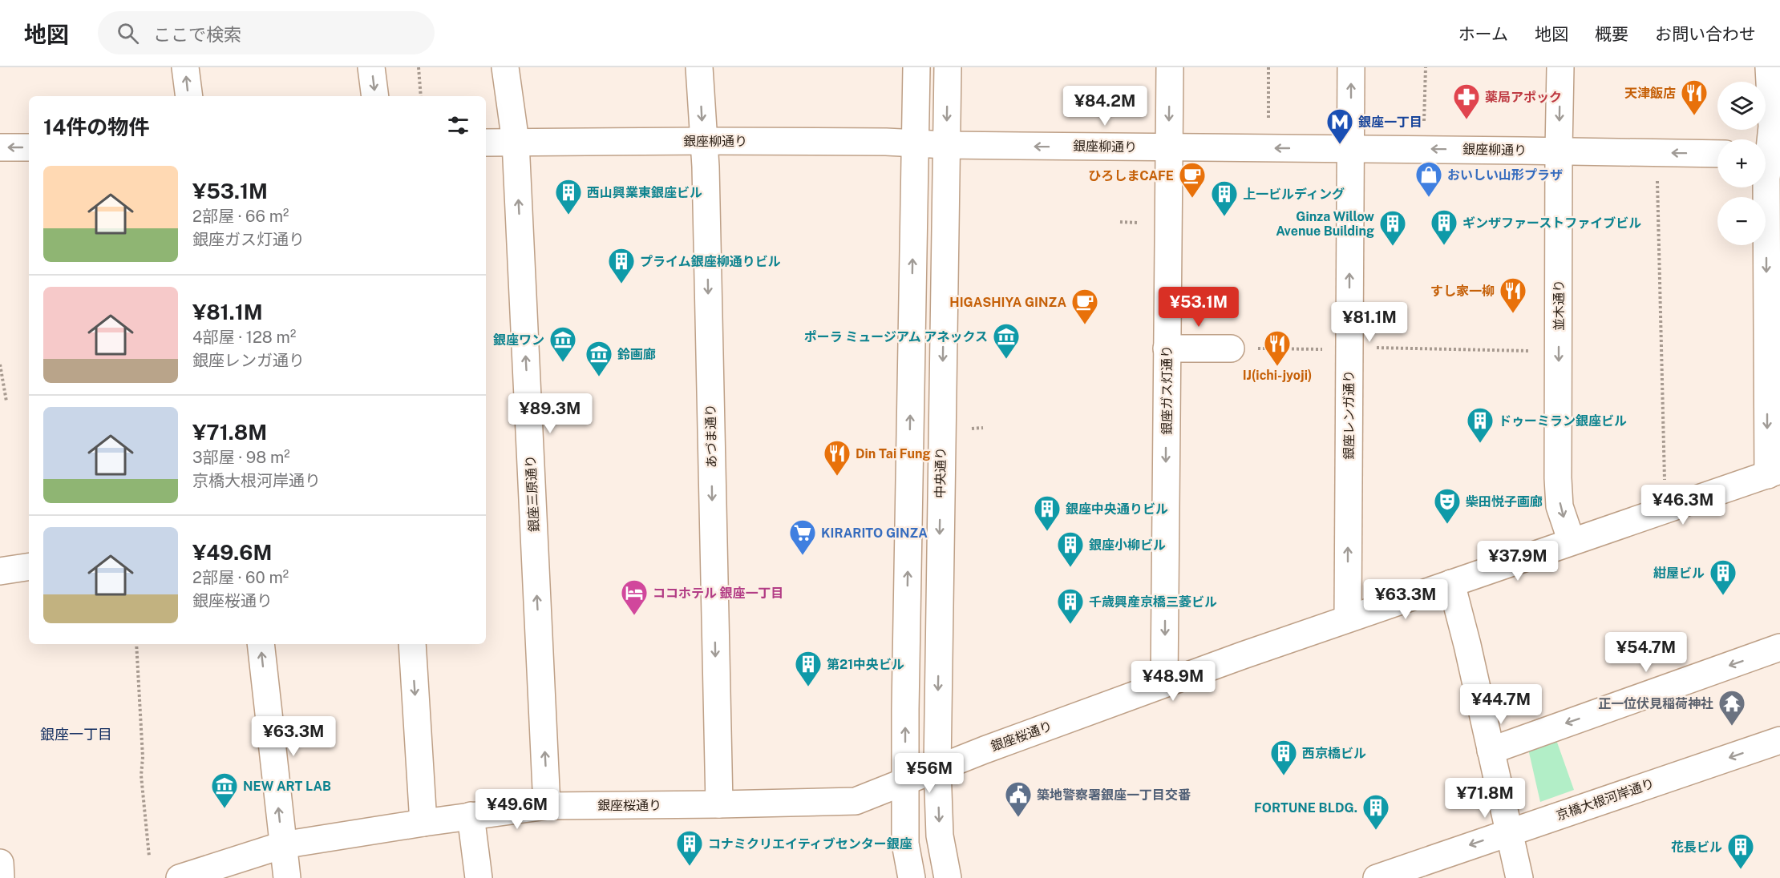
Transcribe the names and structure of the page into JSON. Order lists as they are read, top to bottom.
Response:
{
  "streets": {
    "main road": [
      "銀座柳通り",
      "並木通り",
      "銀座ガス灯通り",
      "銀座レンガ通り",
      "あづま通り",
      "中央通り",
      "銀座三原通り",
      "銀座桜通り",
      "京橋大根河岸通り"
    ]
  },
  "crossings": [
    ["銀座柳通り", "並木通り"],
    ["銀座柳通り", "銀座ガス灯通り"],
    ["銀座柳通り", "銀座レンガ通り"],
    ["銀座柳通り", "あづま通り"],
    ["銀座柳通り", "中央通り"],
    ["銀座柳通り", "銀座三原通り"],
    ["並木通り", "銀座桜通り"],
    ["銀座ガス灯通り", "銀座桜通り"],
    ["銀座レンガ通り", "銀座桜通り"],
    ["あづま通り", "銀座桜通り"],
    ["中央通り", "銀座桜通り"],
    ["銀座三原通り", "銀座桜通り"]
  ],
  "one_way": [
    "銀座柳通り",
    "銀座ガス灯通り",
    "銀座レンガ通り",
    "銀座三原通り"
  ],
  "districts": ["銀座一丁目"],
  "places": {
    "restaurant": [
      "天津飯店",
      "すし家一柳",
      "IJ(ichi-jyoji)",
      "Din Tai Fung"
    ],
    "pharmacy": ["薬局アポック"],
    "metro station": ["銀座一丁目"],
    "shop": ["おいしい山形プラザ"],
    "cafe": ["ひろしまCAFE", "HIGASHIYA GINZA"],
    "building": [
      "西山興業東銀座ビル",
      "上一ビルディング",
      "ギンザファーストファイブビル",
      "Ginza Willow Avenue Building",
      "プライム銀座柳通りビル",
      "ドゥーミラン銀座ビル",
      "銀座中央通りビル",
      "銀座小柳ビル",
      "紺屋ビル",
      "千歳興産京橋三菱ビル",
      "第21中央ビル",
      "西京橋ビル",
      "FORTUNE BLDG.",
      "コナミクリエイティブセンター銀座",
      "花長ビル"
    ],
    "museum": [
      "ポーラ ミュージアム アネックス",
      "銀座ワン",
      "鈴画廊",
      "NEW ART LAB"
    ],
    "theatre": ["柴田悦子画廊"],
    "supermarket": ["KIRARITO GINZA"],
    "hotel": ["ココホテル 銀座一丁目"],
    "temple": ["正一位伏見稲荷神社"],
    "public building": ["築地警察署銀座一丁目交番"]
  },
  "page": {
    "header": "地図",
    "search": "ここで検索",
    "nav": [
      "ホーム",
      "地図",
      "概要",
      "お問い合わせ"
    ],
    "map_buttons": ["+", "−"],
    "price": [
      "¥84.2M",
      "¥53.1M",
      "¥81.1M",
      "¥89.3M",
      "¥46.3M",
      "¥37.9M",
      "¥63.3M",
      "¥54.7M",
      "¥48.9M",
      "¥44.7M",
      "¥63.3M",
      "¥56M",
      "¥71.8M",
      "¥49.6M"
    ],
    "heading": "14件の物件",
    "list": [
      {
        "name": "¥53.1M",
        "note": "2部屋 · 66 m² · 銀座ガス灯通り"
      },
      {
        "name": "¥81.1M",
        "note": "4部屋 · 128 m² · 銀座レンガ通り"
      },
      {
        "name": "¥71.8M",
        "note": "3部屋 · 98 m² · 京橋大根河岸通り"
      },
      {
        "name": "¥49.6M",
        "note": "2部屋 · 60 m² · 銀座桜通り"
      }
    ]
  }
}
